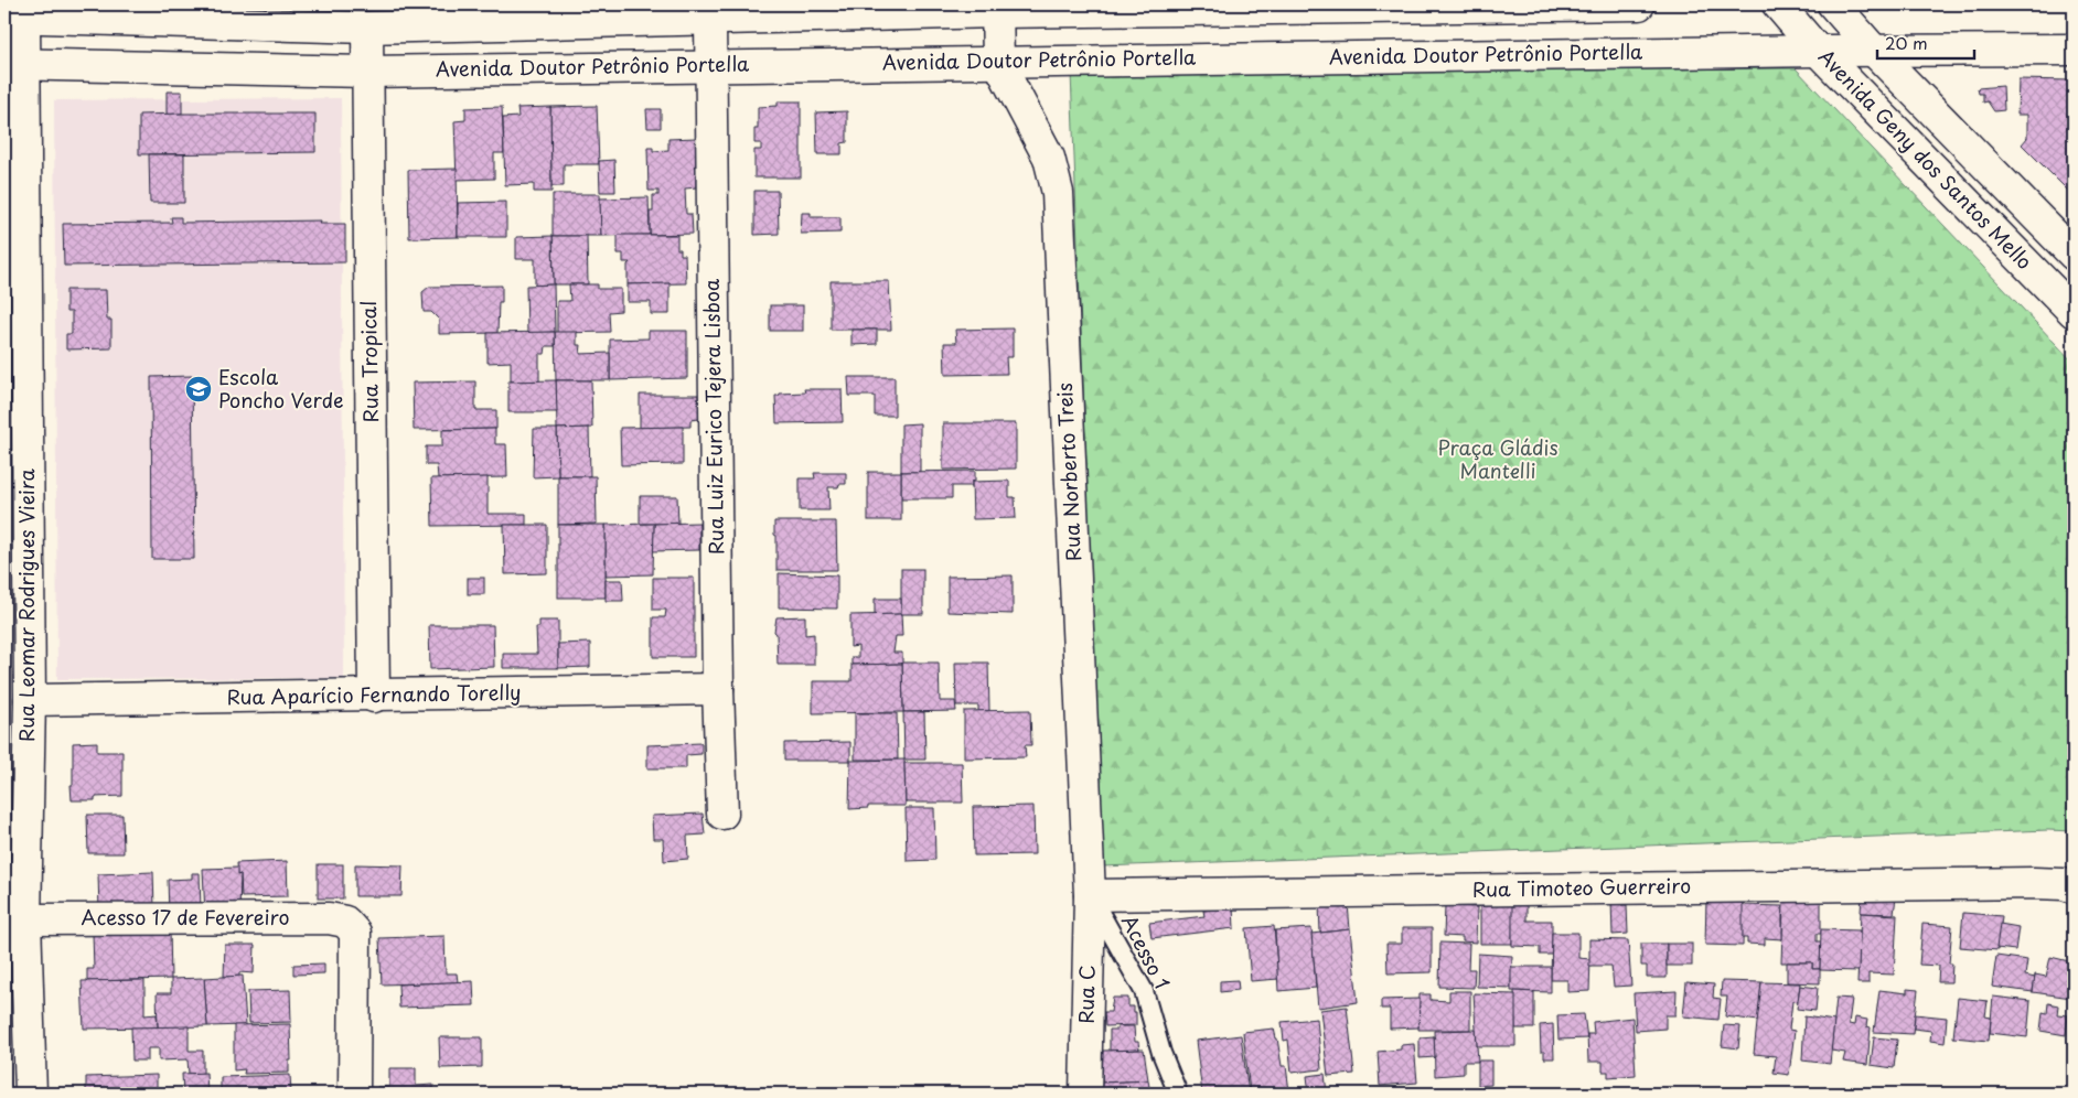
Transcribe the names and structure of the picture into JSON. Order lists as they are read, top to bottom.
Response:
{
  "streets": {
    "street": [
      "Avenida Doutor Petrônio Portella",
      "Avenida Geny dos Santos Mello",
      "Rua Tropical",
      "Rua Luiz Eurico Tejera Lisboa",
      "Rua Norberto Treis",
      "Rua Leomar Rodrigues Vieira",
      "Rua Aparício Fernando Torelly",
      "Rua Timoteo Guerreiro",
      "Acesso 17 de Fevereiro",
      "Rua C"
    ],
    "lane": ["Acesso 1"]
  },
  "crossings": [
    ["Avenida Doutor Petrônio Portella", "Avenida Geny dos Santos Mello"],
    ["Avenida Doutor Petrônio Portella", "Rua Tropical"],
    ["Avenida Doutor Petrônio Portella", "Rua Luiz Eurico Tejera Lisboa"],
    ["Avenida Doutor Petrônio Portella", "Rua Norberto Treis"],
    ["Avenida Doutor Petrônio Portella", "Rua Leomar Rodrigues Vieira"],
    ["Rua Tropical", "Rua Aparício Fernando Torelly"],
    ["Rua Luiz Eurico Tejera Lisboa", "Rua Aparício Fernando Torelly"],
    ["Rua Norberto Treis", "Rua Timoteo Guerreiro"],
    ["Rua Norberto Treis", "Acesso 1"],
    ["Rua Norberto Treis", "Rua C"],
    ["Rua Leomar Rodrigues Vieira", "Rua Aparício Fernando Torelly"],
    ["Rua Leomar Rodrigues Vieira", "Acesso 17 de Fevereiro"],
    ["Rua Timoteo Guerreiro", "Acesso 1"],
    ["Rua Timoteo Guerreiro", "Rua C"],
    ["Acesso 1", "Rua C"]
  ],
  "parks": ["Praça Gládis Mantelli"],
  "places": {
    "school or university": ["Escola Poncho Verde"]
  },
  "scale_bar": "20 m"
}
